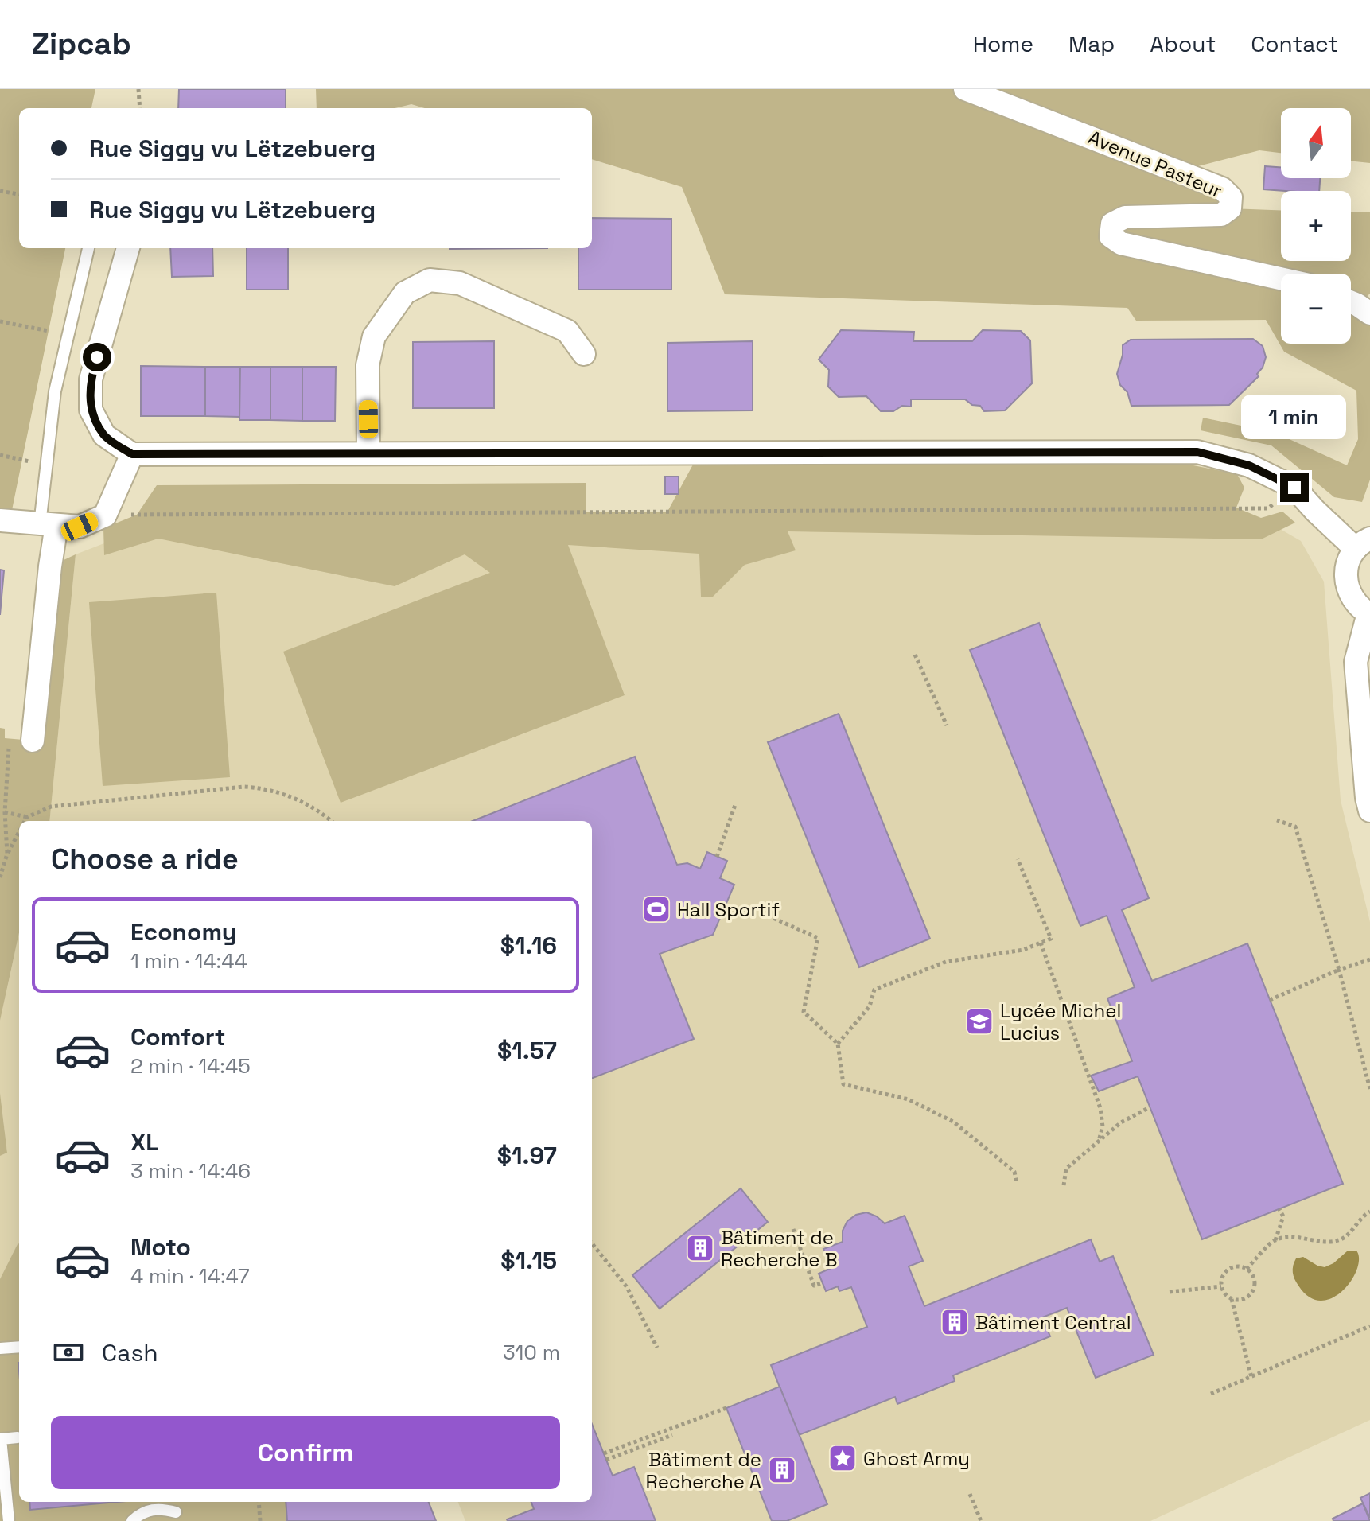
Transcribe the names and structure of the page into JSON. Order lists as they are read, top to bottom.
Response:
{
  "streets": {
    "street": ["Avenue Pasteur"]
  },
  "places": {
    "sports": ["Hall Sportif"],
    "school or university": ["Lycée Michel Lucius"],
    "building": ["Bâtiment de Recherche B", "Bâtiment Central", "Bâtiment de Recherche A"],
    "place": ["Ghost Army"]
  },
  "north": "top",
  "page": {
    "header": "Zipcab",
    "nav": [
      "Home",
      "Map",
      "About",
      "Contact"
    ],
    "map_buttons": ["+", "−"],
    "banner": ["Rue Siggy vu Lëtzebuerg", "Rue Siggy vu Lëtzebuerg"],
    "bubble": "1 min",
    "heading": "Choose a ride",
    "list": [
      {
        "name": "Economy",
        "note": "1 min · 14:44",
        "value": "$1.16"
      },
      {
        "name": "Comfort",
        "note": "2 min · 14:45",
        "value": "$1.57"
      },
      {
        "name": "XL",
        "note": "3 min · 14:46",
        "value": "$1.97"
      },
      {
        "name": "Moto",
        "note": "4 min · 14:47",
        "value": "$1.15"
      }
    ],
    "pay": ["Cash", "310 m"],
    "buttons": "Confirm"
  }
}
